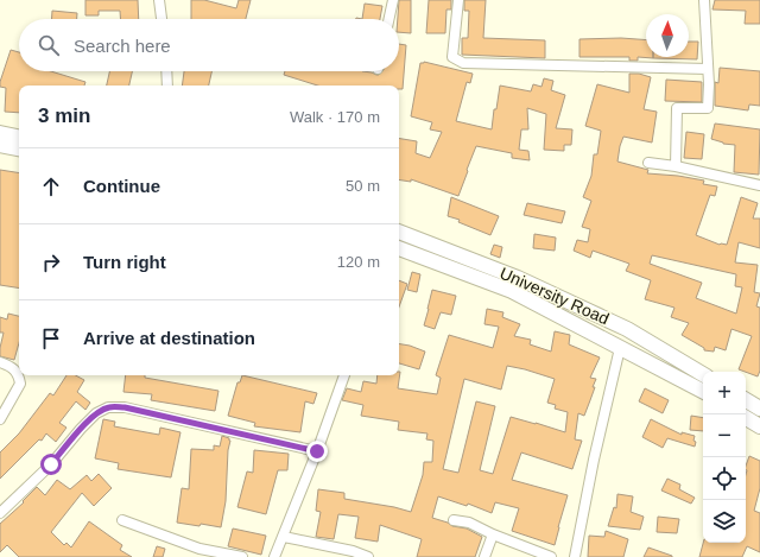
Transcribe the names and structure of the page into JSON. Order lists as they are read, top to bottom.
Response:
{
  "streets": {
    "main road": ["University Road"]
  },
  "north": "top",
  "page": {
    "search": "Search here",
    "heading": ["3 min", "Walk · 170 m"],
    "list": [
      ["Continue", "50 m"],
      ["Turn right", "120 m"],
      "Arrive at destination"
    ],
    "map_buttons": ["+", "−"]
  }
}
